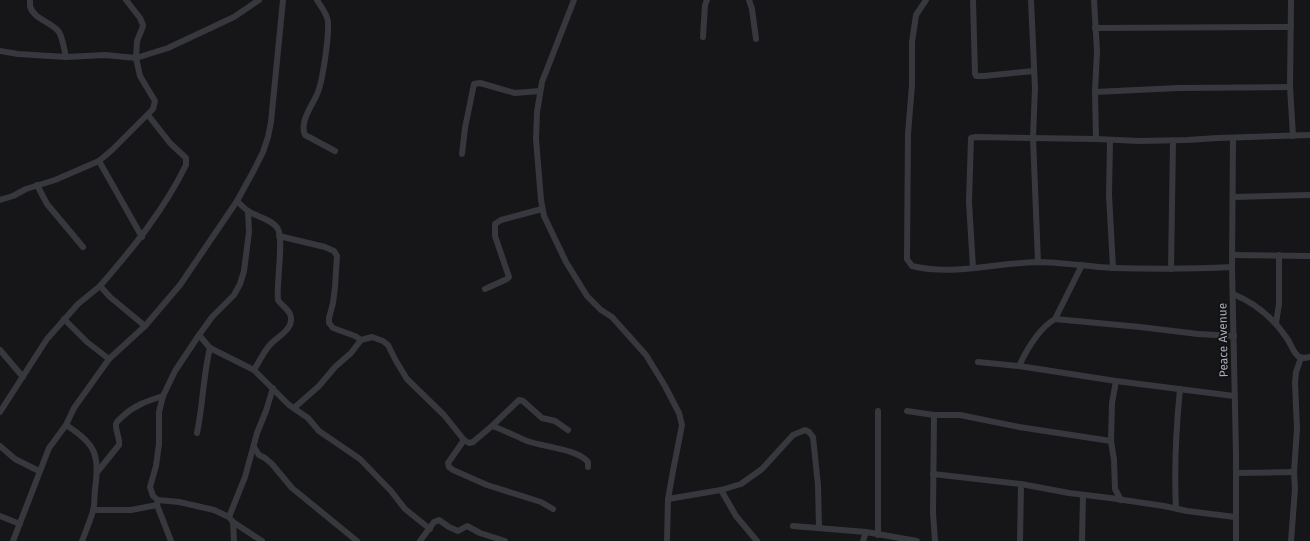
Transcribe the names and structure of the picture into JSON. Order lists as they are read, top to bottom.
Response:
{
  "streets": {
    "street": ["Peace Avenue"]
  }
}
